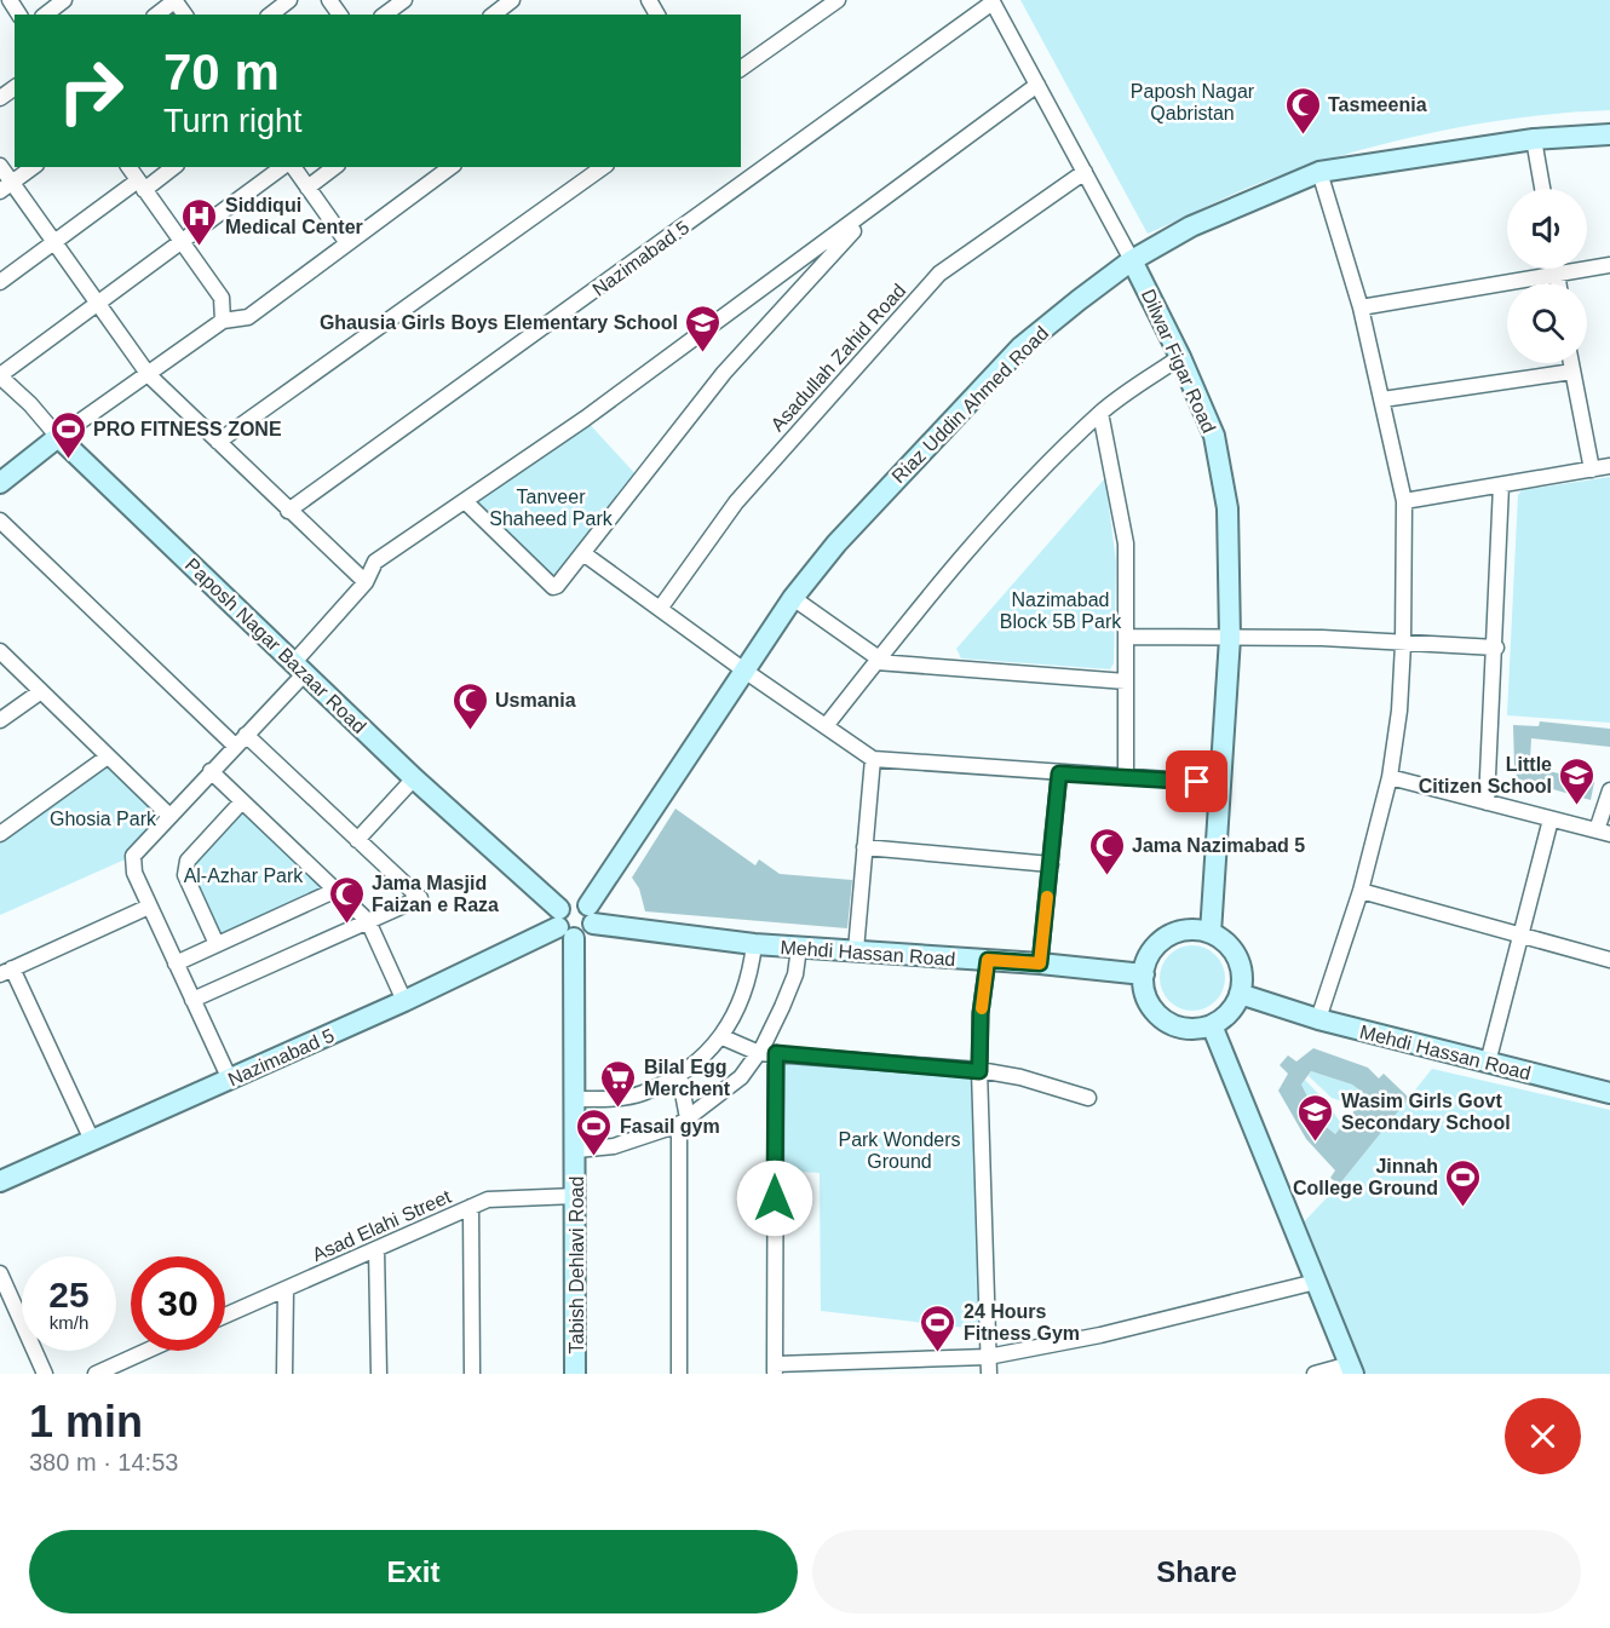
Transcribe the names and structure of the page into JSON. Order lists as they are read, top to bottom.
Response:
{
  "streets": {
    "street": [
      "Nazimabad 5",
      "Asadullah Zahid Road",
      "Dilwar Figar Road",
      "Riaz Uddin Ahmed Road",
      "Paposh Nagar Bazaar Road",
      "Mehdi Hassan Road",
      "Asad Elahi Street",
      "Tabish Dehlavi Road"
    ]
  },
  "crossings": [
    ["Nazimabad 5", "Dilwar Figar Road"],
    ["Nazimabad 5", "Paposh Nagar Bazaar Road"],
    ["Nazimabad 5", "Mehdi Hassan Road"],
    ["Nazimabad 5", "Tabish Dehlavi Road"],
    ["Asadullah Zahid Road", "Dilwar Figar Road"],
    ["Dilwar Figar Road", "Riaz Uddin Ahmed Road"],
    ["Dilwar Figar Road", "Mehdi Hassan Road"],
    ["Riaz Uddin Ahmed Road", "Mehdi Hassan Road"],
    ["Paposh Nagar Bazaar Road", "Mehdi Hassan Road"],
    ["Paposh Nagar Bazaar Road", "Tabish Dehlavi Road"],
    ["Mehdi Hassan Road", "Tabish Dehlavi Road"],
    ["Asad Elahi Street", "Tabish Dehlavi Road"]
  ],
  "parks": [
    "Paposh Nagar Qabristan",
    "Tanveer Shaheed Park",
    "Nazimabad Block 5B Park",
    "Ghosia Park",
    "Al-Azhar Park",
    "Park Wonders Ground"
  ],
  "places": {
    "mosque": [
      "Tasmeenia",
      "Usmania",
      "Jama Nazimabad 5",
      "Jama Masjid Faizan e Raza"
    ],
    "hospital": ["Siddiqui Medical Center"],
    "school or university": ["Ghausia Girls Boys Elementary School", "Little Citizen School", "Wasim Girls Govt Secondary School"],
    "sports": [
      "PRO FITNESS ZONE",
      "Fasail gym",
      "Jinnah College Ground",
      "24 Hours Fitness Gym"
    ],
    "supermarket": ["Bilal Egg Merchent"]
  },
  "page": {
    "turn": ["70 m", "Turn right"],
    "speed": "25 km/h",
    "limit": "30",
    "heading": ["1 min", "380 m · 14:53"],
    "buttons": ["Exit", "Share"]
  }
}
